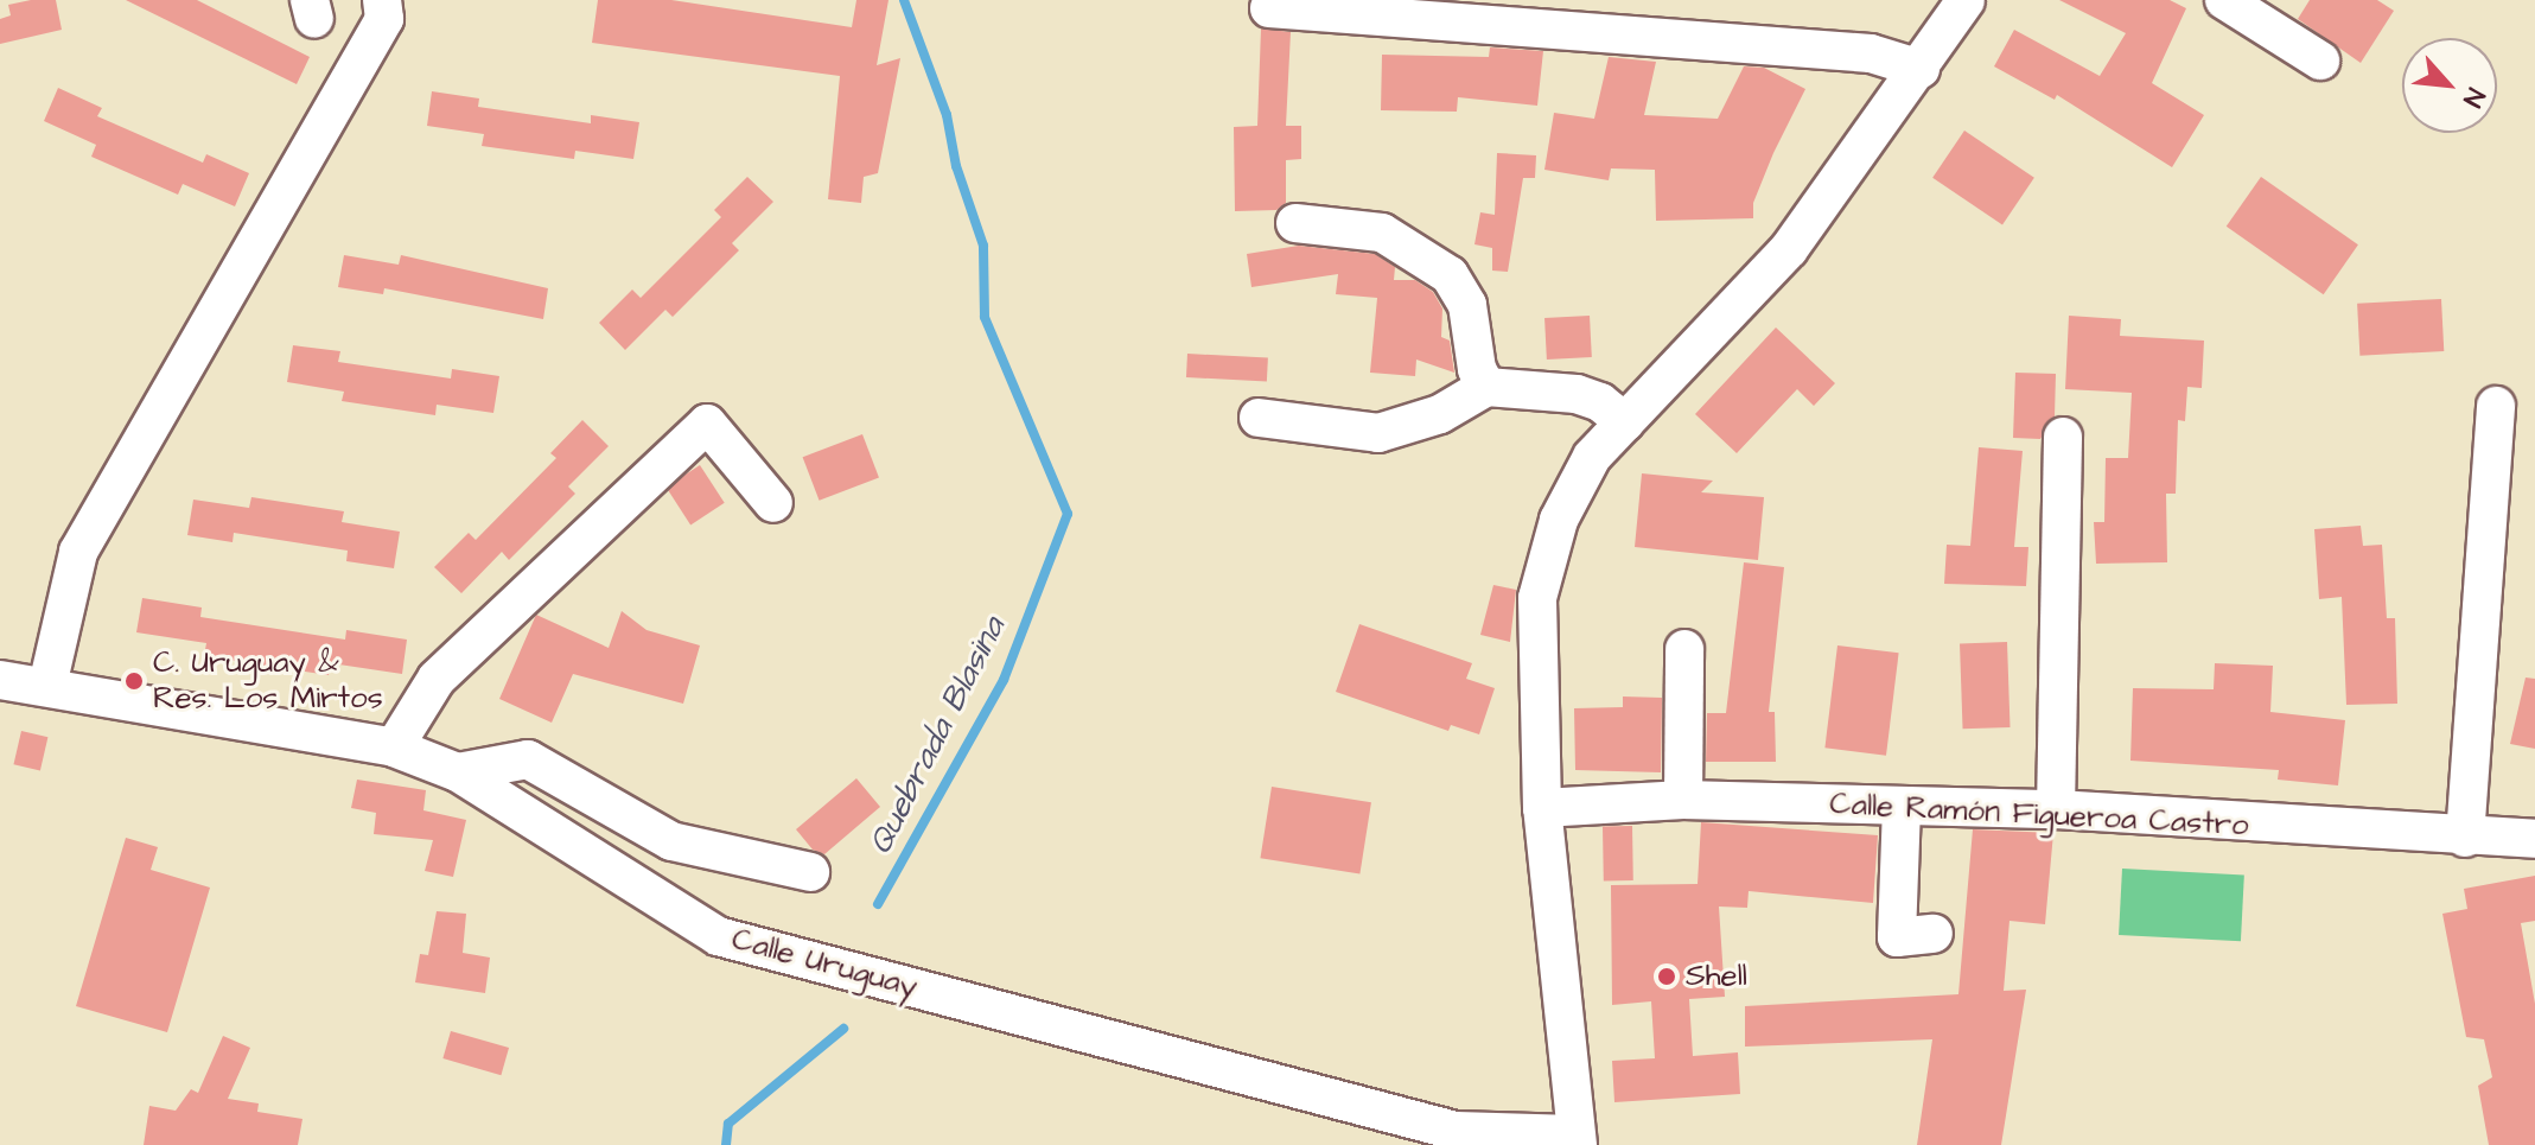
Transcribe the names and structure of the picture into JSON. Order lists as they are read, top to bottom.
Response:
{
  "streets": {
    "street": ["Calle Ramón Figueroa Castro", "Calle Uruguay"]
  },
  "water": ["Quebrada Blasina"],
  "places": ["C. Uruguay & Res. Los Mirtos", "Shell"],
  "north": "bottom right"
}
